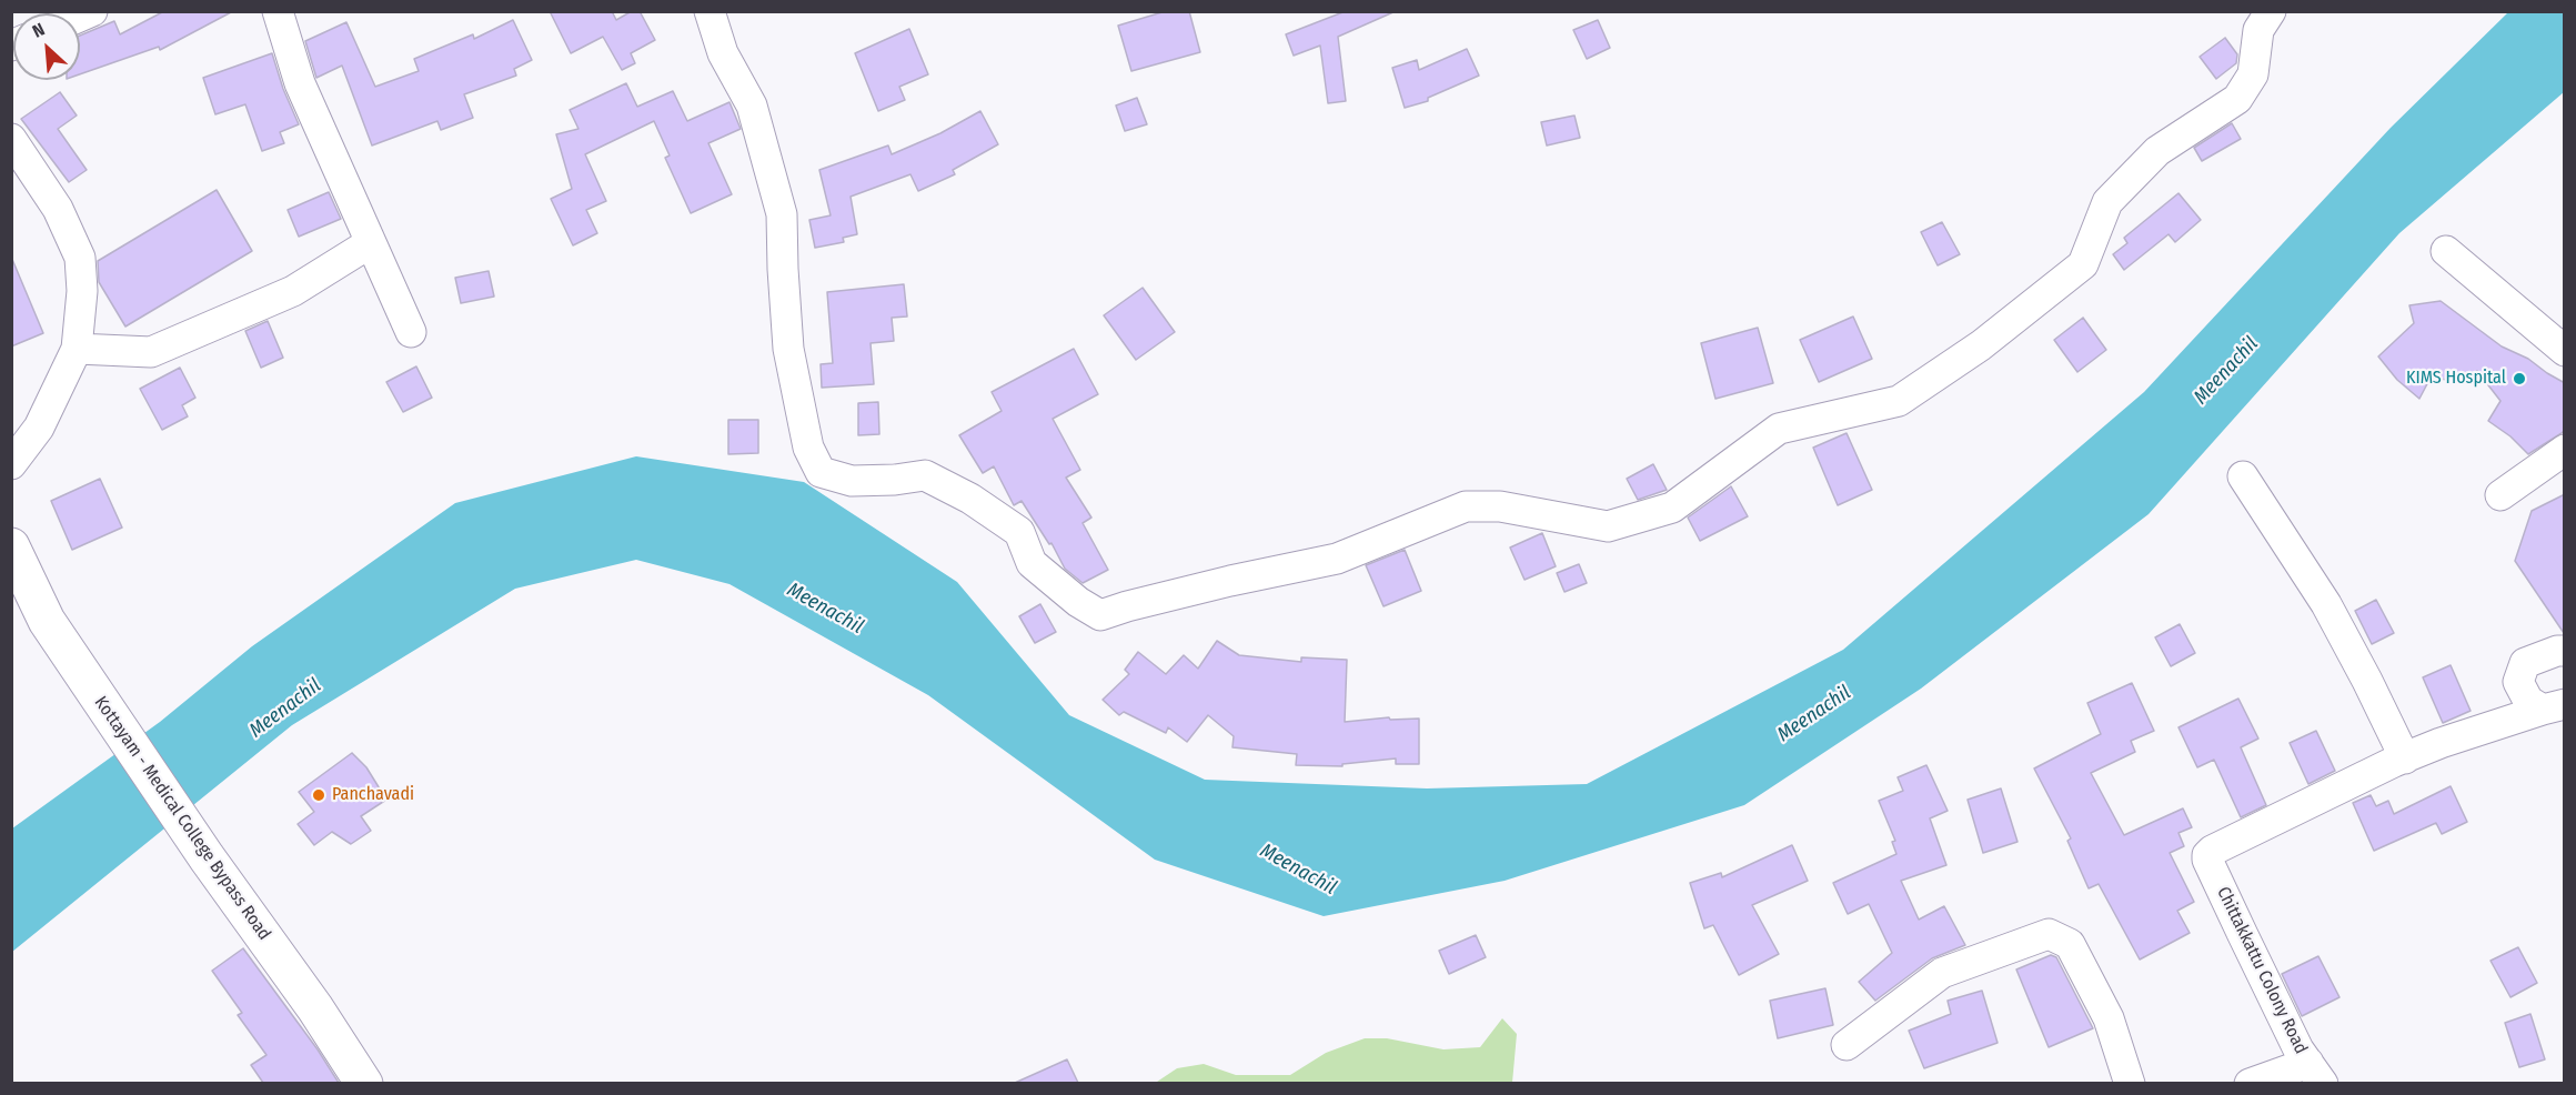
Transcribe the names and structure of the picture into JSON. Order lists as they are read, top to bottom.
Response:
{
  "streets": {
    "main road": ["Kottayam - Medical College Bypass Road"],
    "street": ["Chittakkattu Colony Road"]
  },
  "water": ["Meenachil"],
  "places": ["KIMS Hospital", "Panchavadi"],
  "north": "top left"
}
